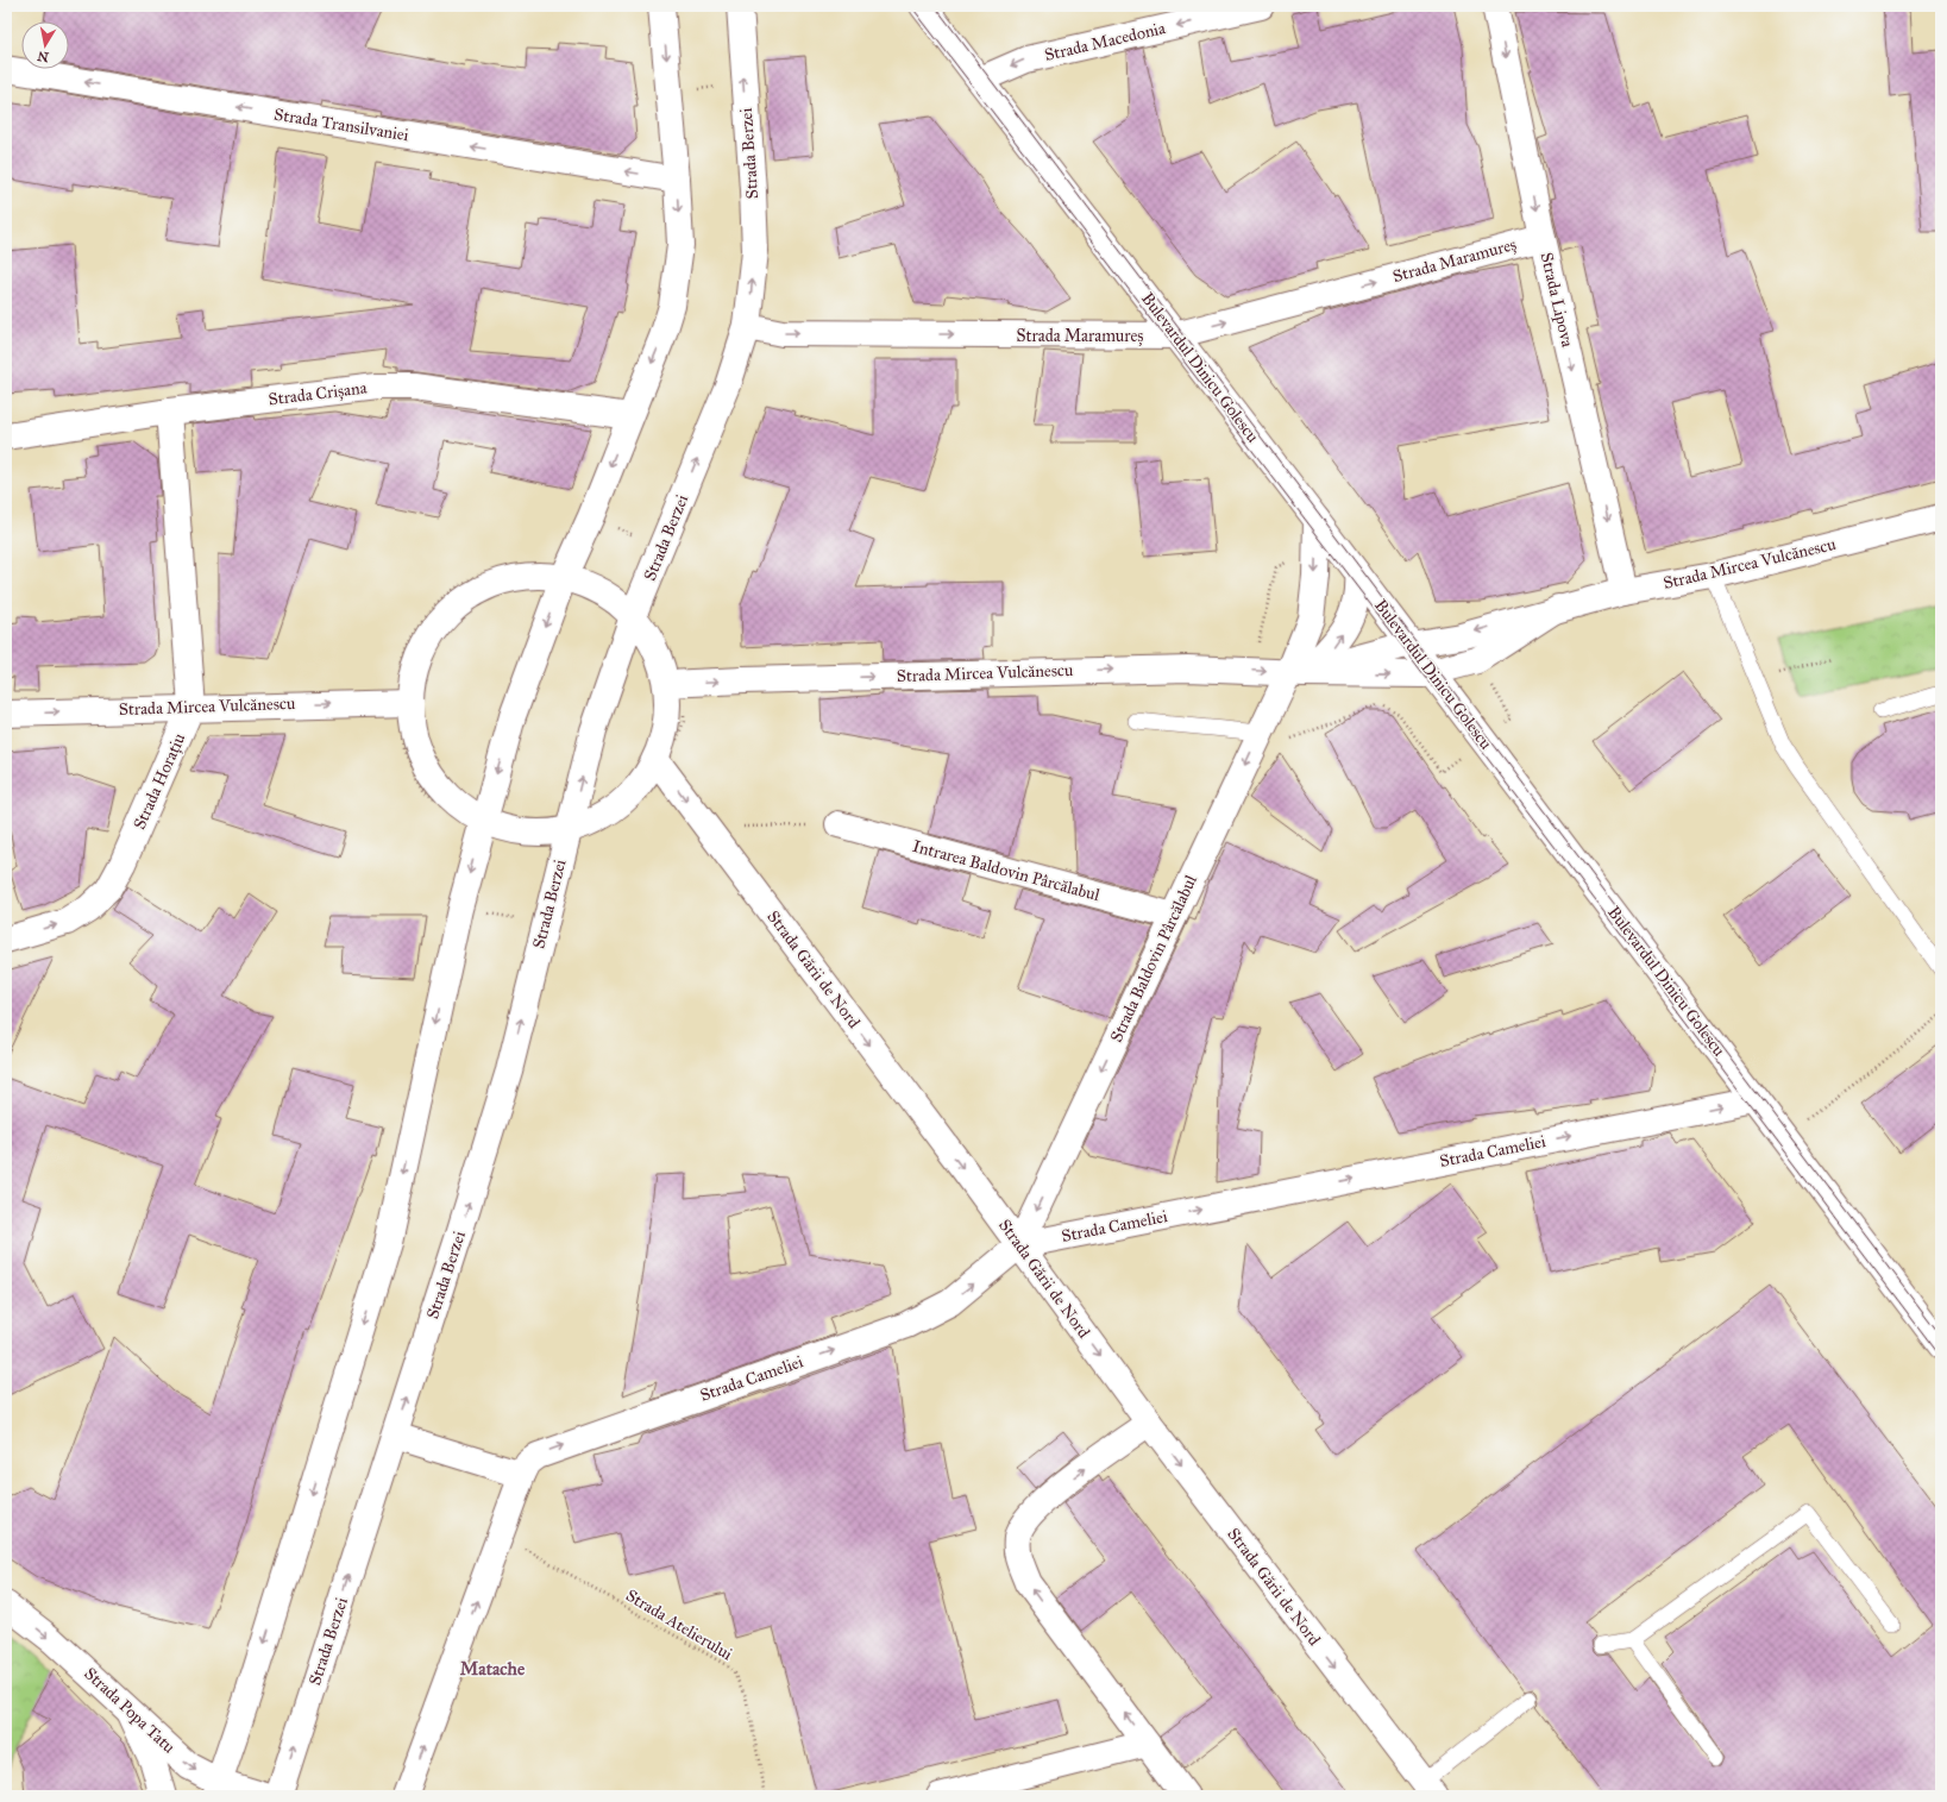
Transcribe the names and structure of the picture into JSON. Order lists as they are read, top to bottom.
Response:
{
  "streets": {
    "street": [
      "Strada Macedonia",
      "Strada Transilvaniei",
      "Strada Berzei",
      "Strada Maramureș",
      "Strada Lipova",
      "Bulevardul Dinicu Golescu",
      "Strada Crișana",
      "Strada Mircea Vulcănescu",
      "Strada Horațiu",
      "Intrarea Baldovin Pârcălabul",
      "Strada Baldovin Pârcălabul",
      "Strada Gării de Nord",
      "Strada Cameliei",
      "Strada Popa Tatu"
    ],
    "path": ["Strada Atelierului"]
  },
  "crossings": [
    ["Strada Macedonia", "Bulevardul Dinicu Golescu"],
    ["Strada Berzei", "Strada Maramureș"],
    ["Strada Maramureș", "Strada Lipova"],
    ["Strada Maramureș", "Bulevardul Dinicu Golescu"],
    ["Strada Lipova", "Strada Mircea Vulcănescu"],
    ["Bulevardul Dinicu Golescu", "Strada Mircea Vulcănescu"],
    ["Bulevardul Dinicu Golescu", "Strada Baldovin Pârcălabul"],
    ["Bulevardul Dinicu Golescu", "Strada Cameliei"],
    ["Strada Crișana", "Strada Horațiu"],
    ["Strada Mircea Vulcănescu", "Strada Horațiu"],
    ["Strada Mircea Vulcănescu", "Strada Baldovin Pârcălabul"],
    ["Intrarea Baldovin Pârcălabul", "Strada Baldovin Pârcălabul"],
    ["Strada Baldovin Pârcălabul", "Strada Gării de Nord"],
    ["Strada Baldovin Pârcălabul", "Strada Cameliei"],
    ["Strada Gării de Nord", "Strada Cameliei"],
    ["Strada Cameliei", "Strada Atelierului"]
  ],
  "one_way": [
    "Strada Macedonia",
    "Strada Transilvaniei",
    "Strada Maramureș",
    "Strada Lipova",
    "Strada Horațiu",
    "Strada Baldovin Pârcălabul",
    "Strada Gării de Nord",
    "Strada Cameliei",
    "Strada Popa Tatu"
  ],
  "districts": ["Matache"],
  "north": "bottom"
}
